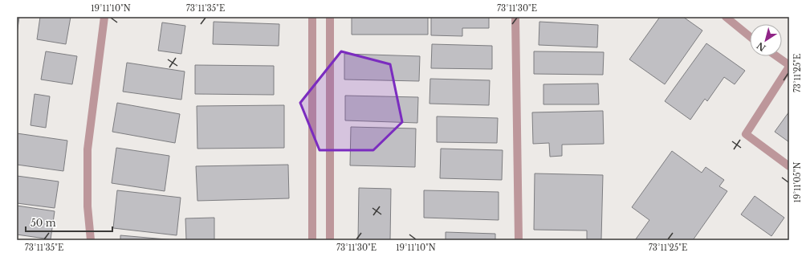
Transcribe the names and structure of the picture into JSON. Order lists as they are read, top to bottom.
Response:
{
  "scale_bar": "50 m",
  "north": "bottom left",
  "coordinates": [
    "19°11'10\"N",
    "73°11'35\"E",
    "73°11'30\"E",
    "73°11'25\"E",
    "19°11'05\"N"
  ]
}
